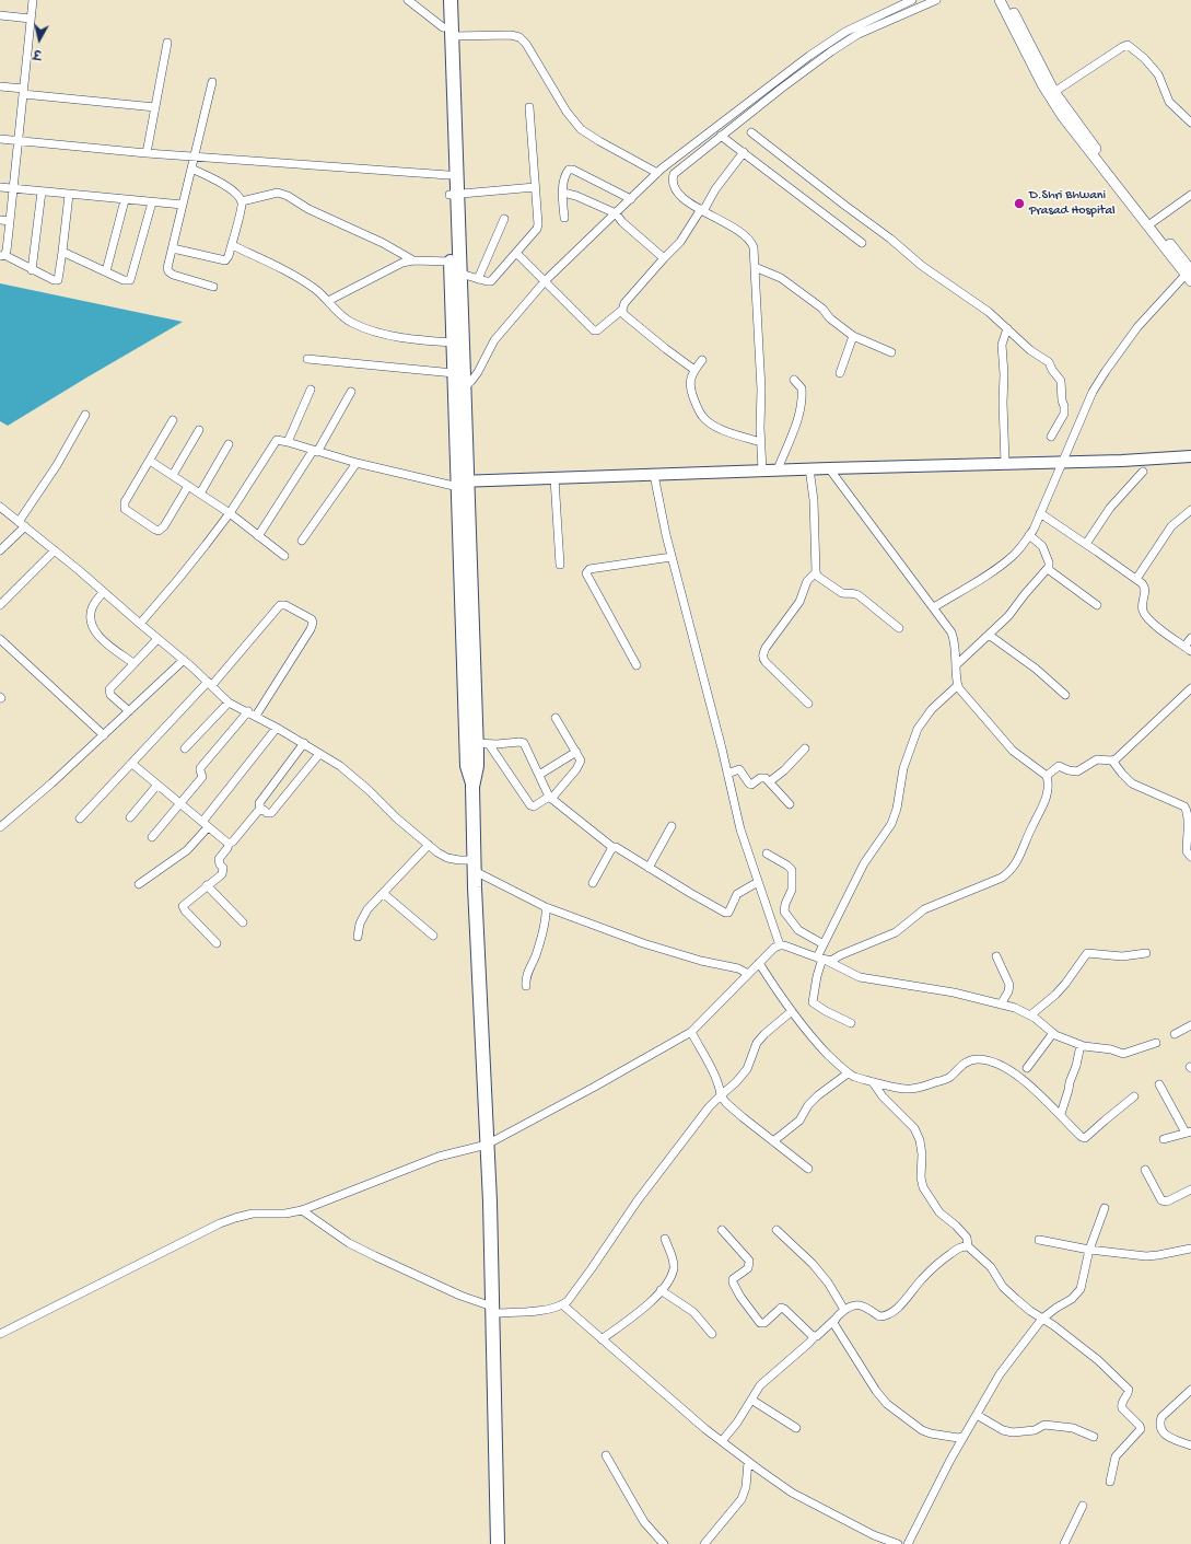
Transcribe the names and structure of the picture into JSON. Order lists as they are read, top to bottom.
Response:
{
  "places": ["D.Shri Bhwani Prasad Hospital"],
  "north": "bottom"
}
